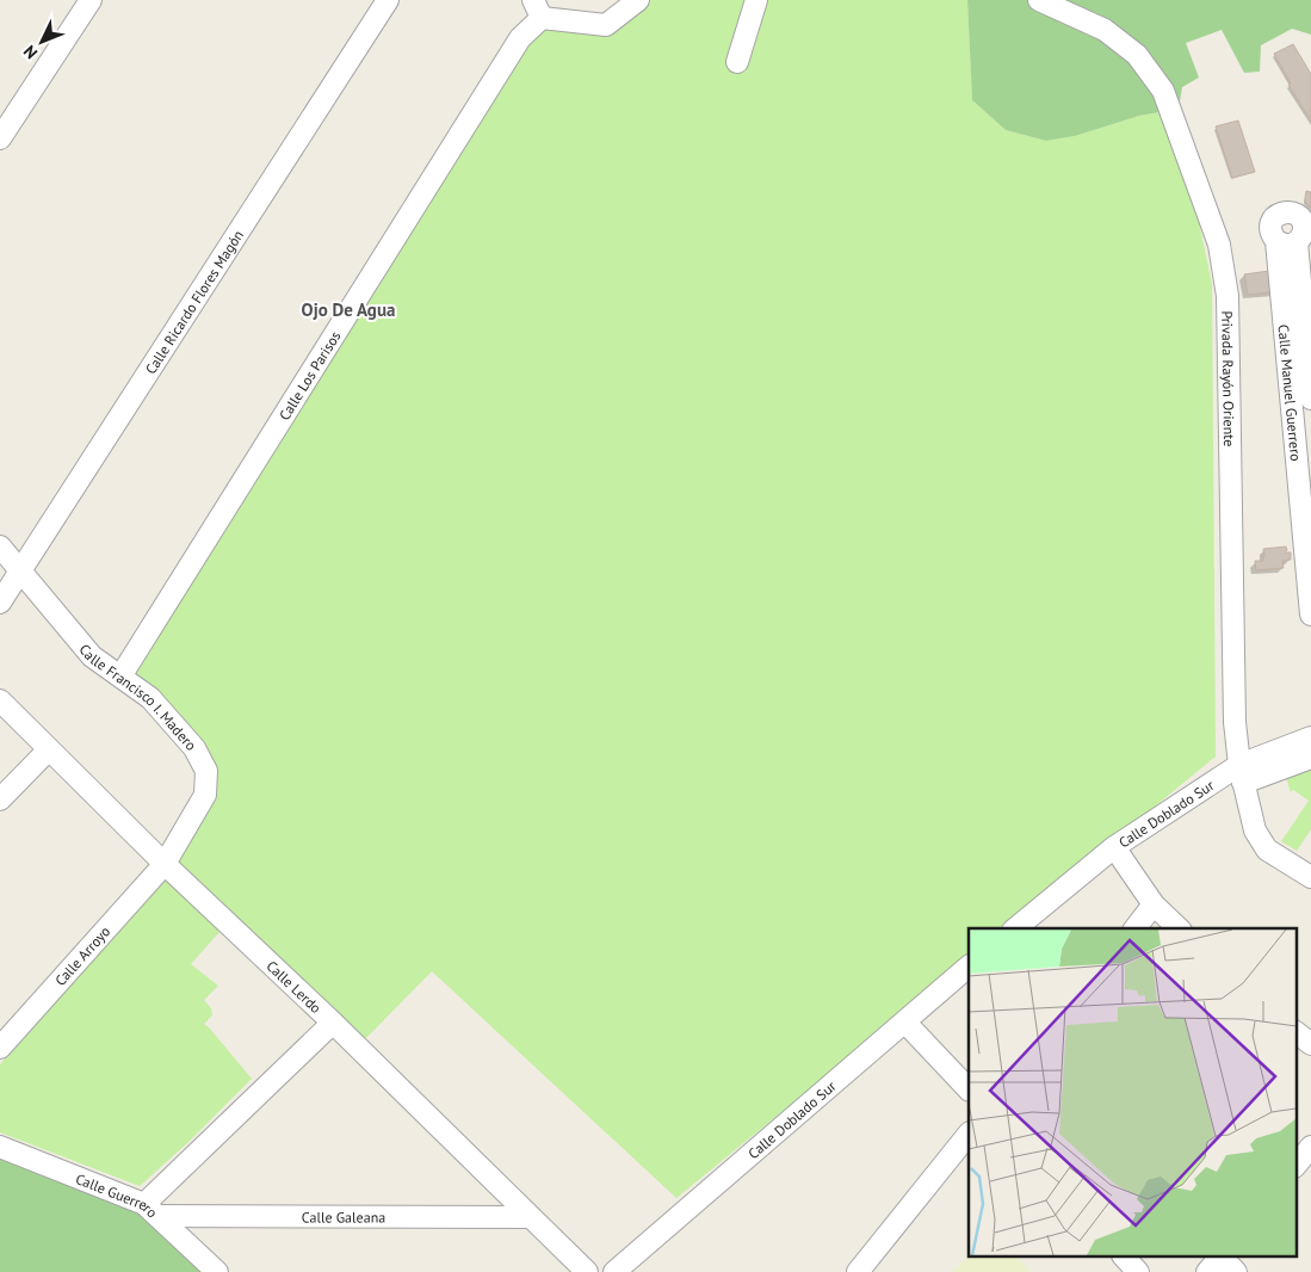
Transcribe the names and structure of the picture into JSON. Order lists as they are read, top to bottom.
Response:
{
  "streets": {
    "street": [
      "Calle Ricardo Flores Magón",
      "Calle Los Parisos",
      "Privada Rayón Oriente",
      "Calle Manuel Guerrero",
      "Calle Francisco I. Madero",
      "Calle Doblado Sur",
      "Calle Arroyo",
      "Calle Lerdo",
      "Calle Guerrero",
      "Calle Galeana"
    ]
  },
  "crossings": [
    ["Calle Ricardo Flores Magón", "Calle Francisco I. Madero"],
    ["Calle Los Parisos", "Calle Francisco I. Madero"],
    ["Privada Rayón Oriente", "Calle Doblado Sur"],
    ["Calle Francisco I. Madero", "Calle Arroyo"],
    ["Calle Francisco I. Madero", "Calle Lerdo"],
    ["Calle Arroyo", "Calle Lerdo"],
    ["Calle Lerdo", "Calle Galeana"],
    ["Calle Guerrero", "Calle Galeana"]
  ],
  "districts": ["Ojo De Agua"],
  "north": "bottom left"
}
